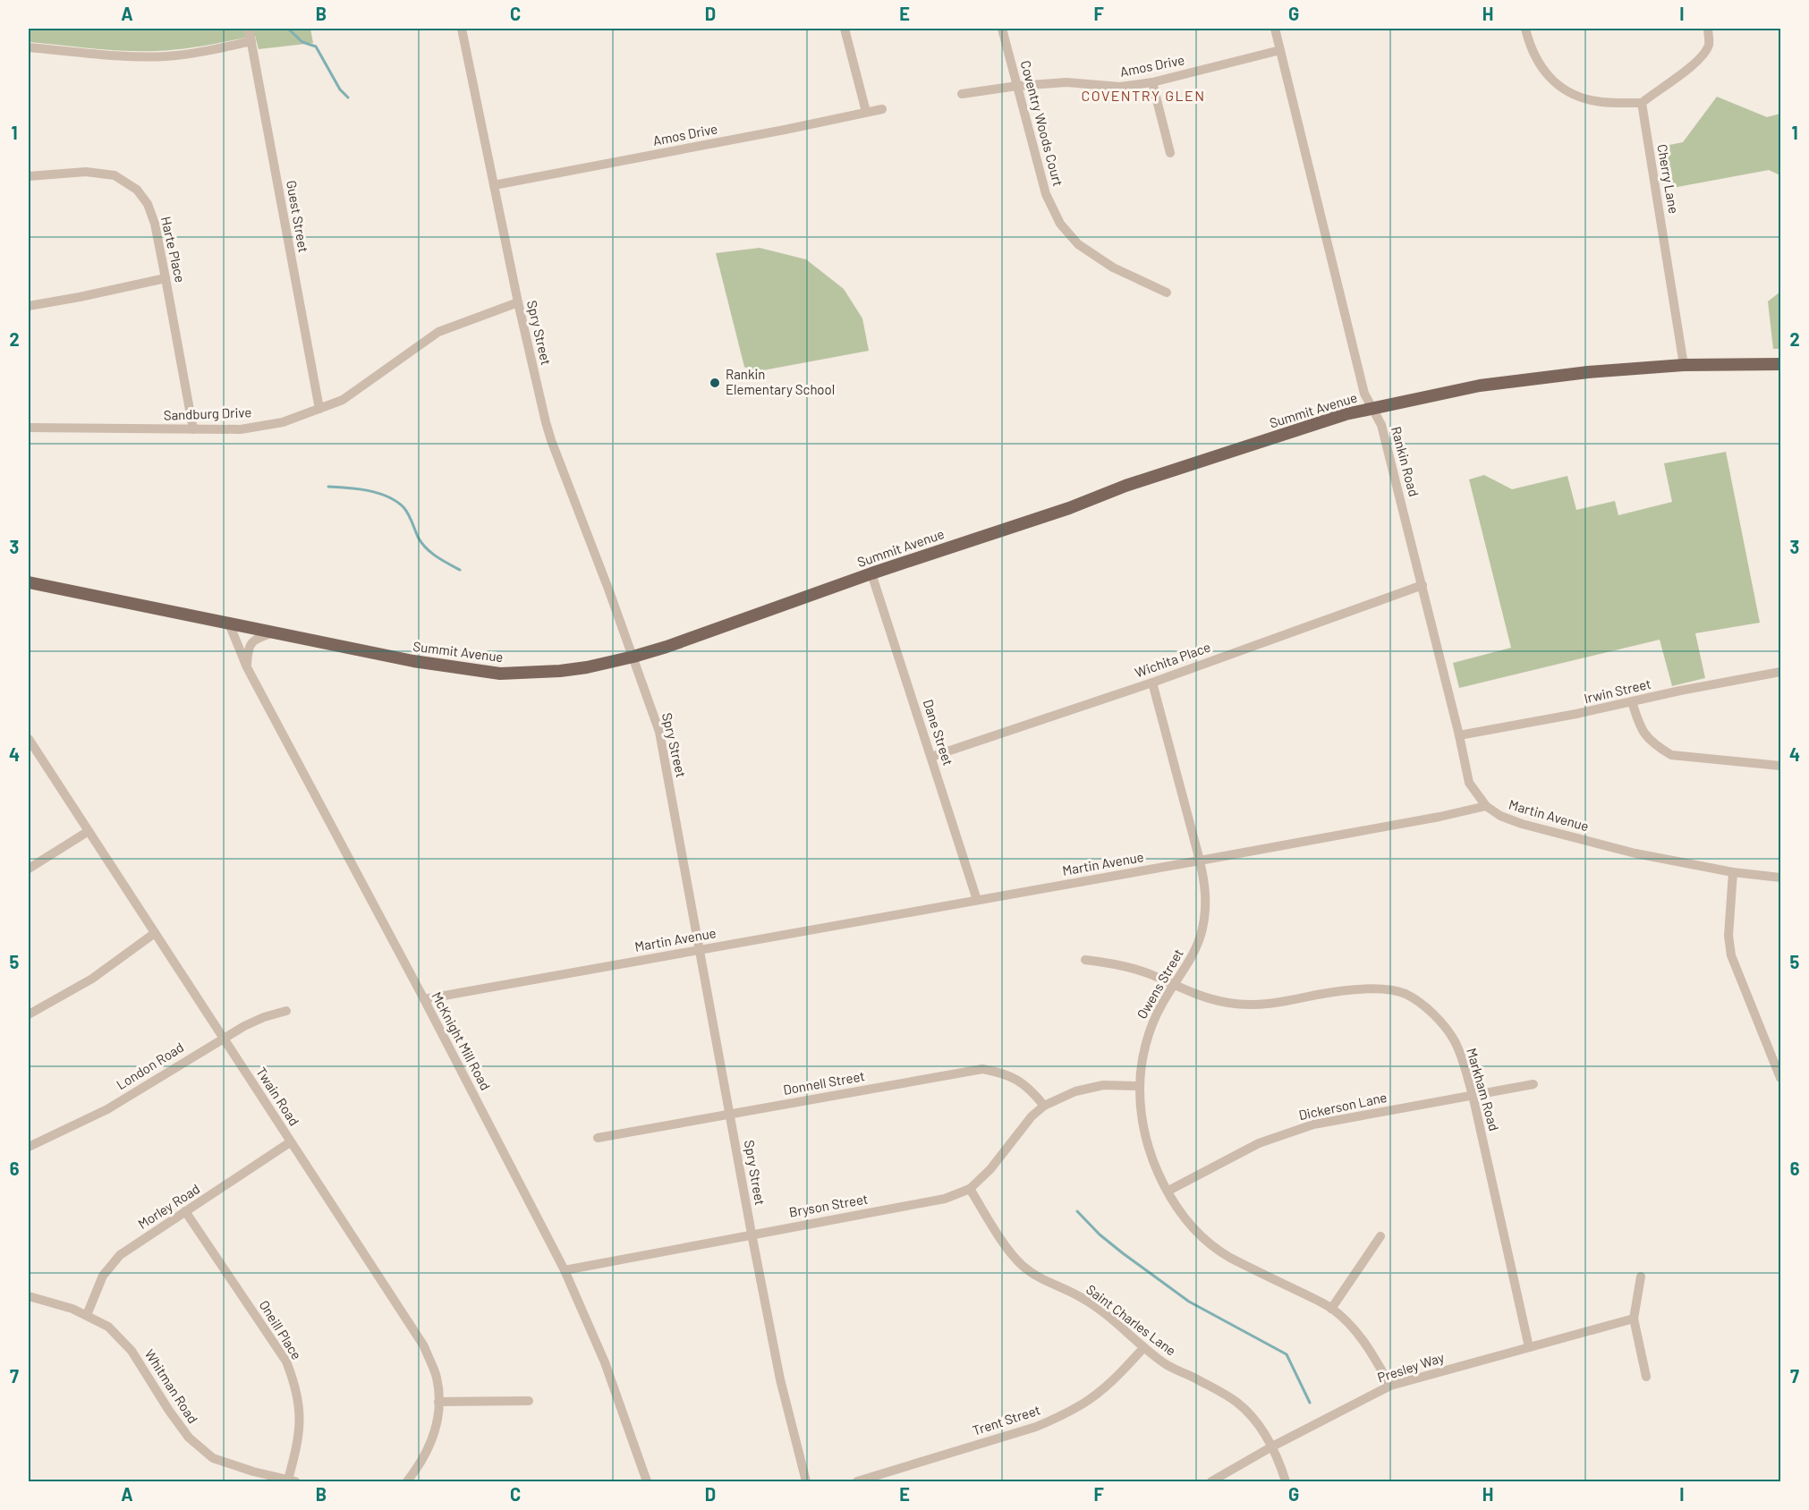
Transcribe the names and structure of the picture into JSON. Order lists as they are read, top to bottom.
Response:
{
  "streets": {
    "main road": ["Summit Avenue"],
    "street": [
      "Amos Drive",
      "Coventry Woods Court",
      "Cherry Lane",
      "Guest Street",
      "Harte Place",
      "Spry Street",
      "Sandburg Drive",
      "Rankin Road",
      "Wichita Place",
      "Irwin Street",
      "Dane Street",
      "Martin Avenue",
      "Owens Street",
      "McKnight Mill Road",
      "London Road",
      "Donnell Street",
      "Markham Road",
      "Twain Road",
      "Dickerson Lane",
      "Bryson Street",
      "Morley Road",
      "Saint Charles Lane",
      "Oneill Place",
      "Presley Way",
      "Whitman Road",
      "Trent Street"
    ]
  },
  "crossings": [
    ["Amos Drive", "Coventry Woods Court"],
    ["Amos Drive", "Spry Street"],
    ["Amos Drive", "Rankin Road"],
    ["Cherry Lane", "Summit Avenue"],
    ["Guest Street", "Sandburg Drive"],
    ["Harte Place", "Sandburg Drive"],
    ["Spry Street", "Summit Avenue"],
    ["Spry Street", "Sandburg Drive"],
    ["Spry Street", "Martin Avenue"],
    ["Spry Street", "Donnell Street"],
    ["Spry Street", "Bryson Street"],
    ["Summit Avenue", "Rankin Road"],
    ["Summit Avenue", "Dane Street"],
    ["Summit Avenue", "McKnight Mill Road"],
    ["Rankin Road", "Wichita Place"],
    ["Rankin Road", "Irwin Street"],
    ["Rankin Road", "Martin Avenue"],
    ["Wichita Place", "Dane Street"],
    ["Wichita Place", "Owens Street"],
    ["Dane Street", "Martin Avenue"],
    ["Martin Avenue", "Owens Street"],
    ["Martin Avenue", "McKnight Mill Road"],
    ["Owens Street", "Markham Road"],
    ["Owens Street", "Dickerson Lane"],
    ["Owens Street", "Presley Way"],
    ["McKnight Mill Road", "Bryson Street"],
    ["London Road", "Twain Road"],
    ["Markham Road", "Dickerson Lane"],
    ["Markham Road", "Presley Way"],
    ["Twain Road", "Morley Road"],
    ["Bryson Street", "Saint Charles Lane"],
    ["Morley Road", "Oneill Place"],
    ["Morley Road", "Whitman Road"],
    ["Saint Charles Lane", "Presley Way"],
    ["Saint Charles Lane", "Trent Street"],
    ["Oneill Place", "Whitman Road"]
  ],
  "districts": ["COVENTRY GLEN"],
  "places": ["Rankin Elementary School"],
  "grid": {
    "columns": [
      "A",
      "B",
      "C",
      "D",
      "E",
      "F",
      "G",
      "H",
      "I"
    ],
    "rows": [
      "1",
      "2",
      "3",
      "4",
      "5",
      "6",
      "7"
    ]
  }
}
